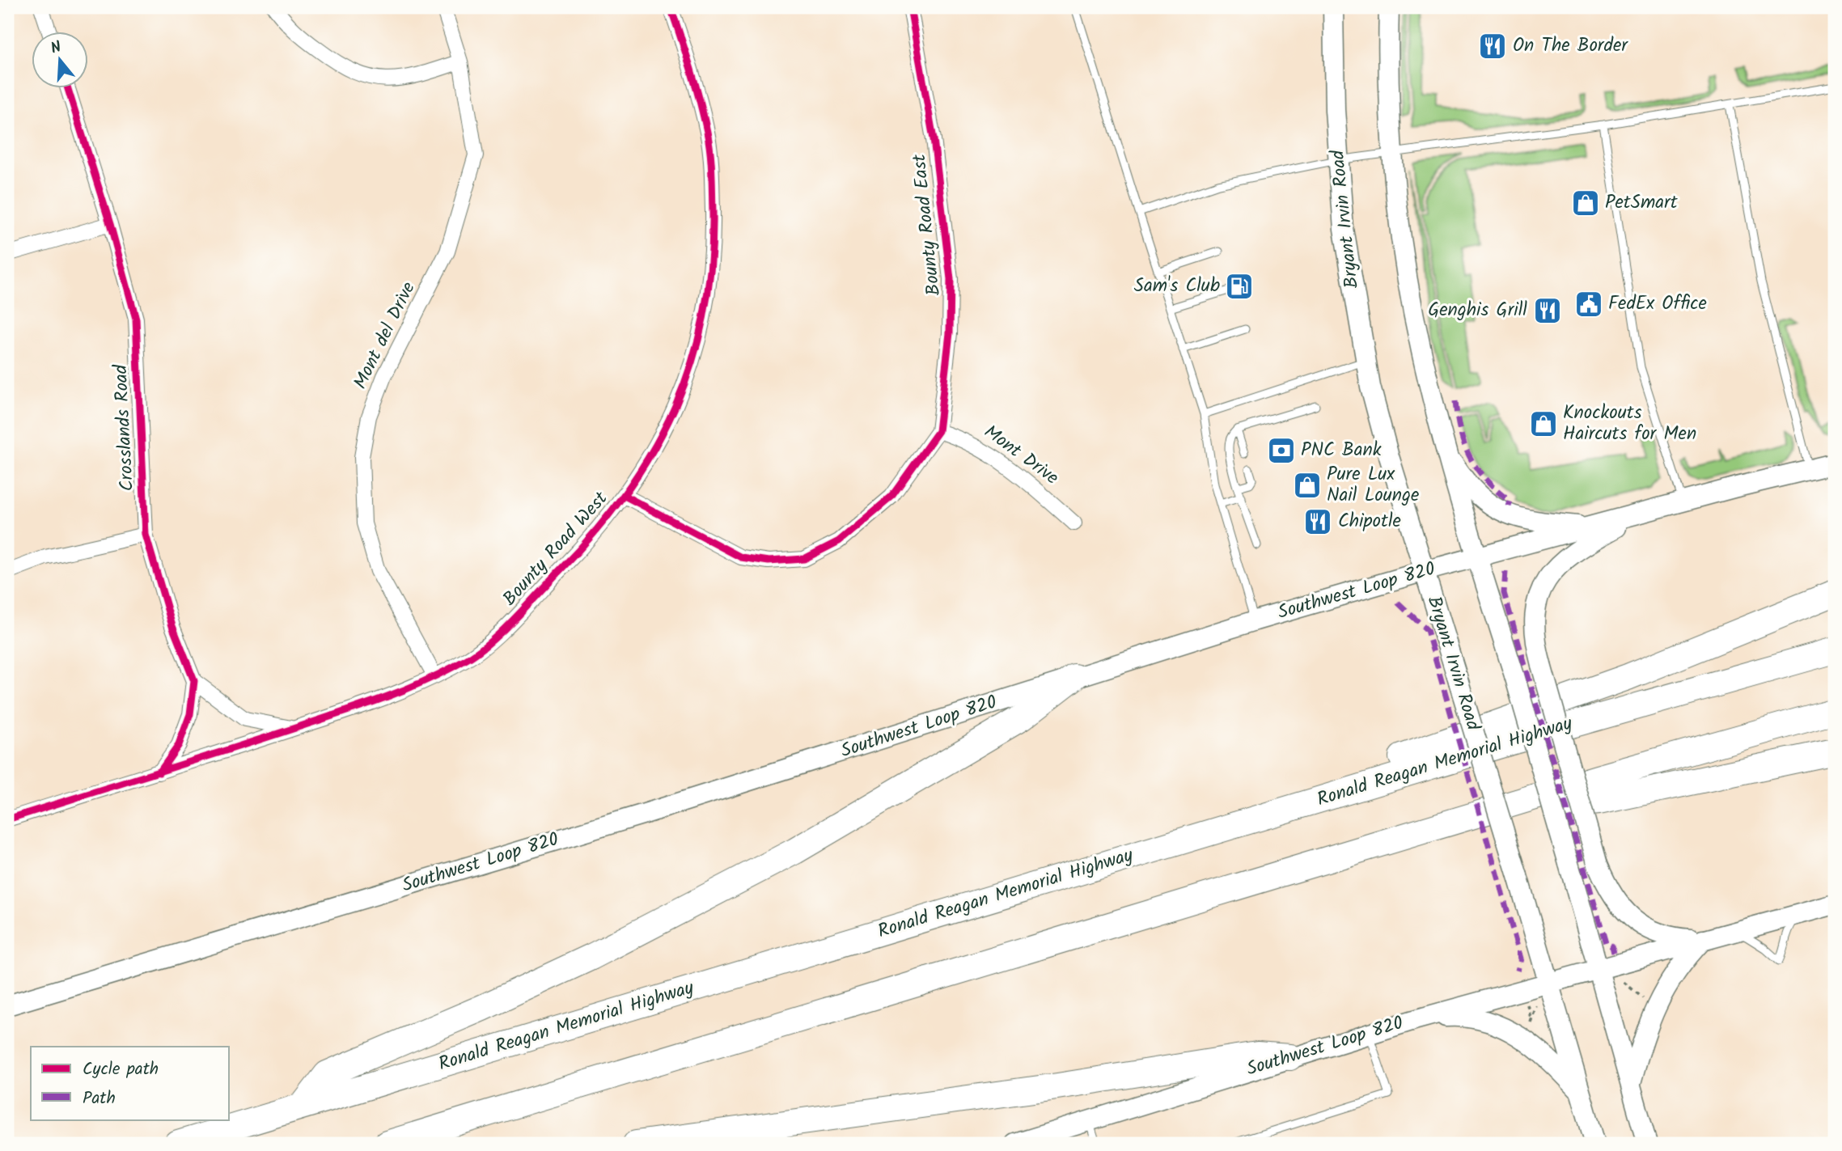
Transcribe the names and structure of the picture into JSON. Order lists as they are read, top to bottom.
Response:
{
  "streets": {
    "highway": ["Ronald Reagan Memorial Highway"],
    "main road": ["Bryant Irvin Road", "Southwest Loop 820"],
    "street": [
      "Bounty Road East",
      "Mont del Drive",
      "Crosslands Road",
      "Mont Drive",
      "Bounty Road West"
    ]
  },
  "crossings": [
    ["Bryant Irvin Road", "Southwest Loop 820"],
    ["Bounty Road East", "Mont Drive"],
    ["Bounty Road East", "Bounty Road West"],
    ["Mont del Drive", "Bounty Road West"],
    ["Crosslands Road", "Bounty Road West"]
  ],
  "places": {
    "restaurant": ["On The Border", "Genghis Grill", "Chipotle"],
    "shop": ["PetSmart", "Knockouts Haircuts for Men", "Pure Lux Nail Lounge"],
    "fuel station": ["Sam's Club"],
    "public building": ["FedEx Office"],
    "bank": ["PNC Bank"]
  },
  "legend": ["Cycle path", "Path"],
  "north": "top"
}
